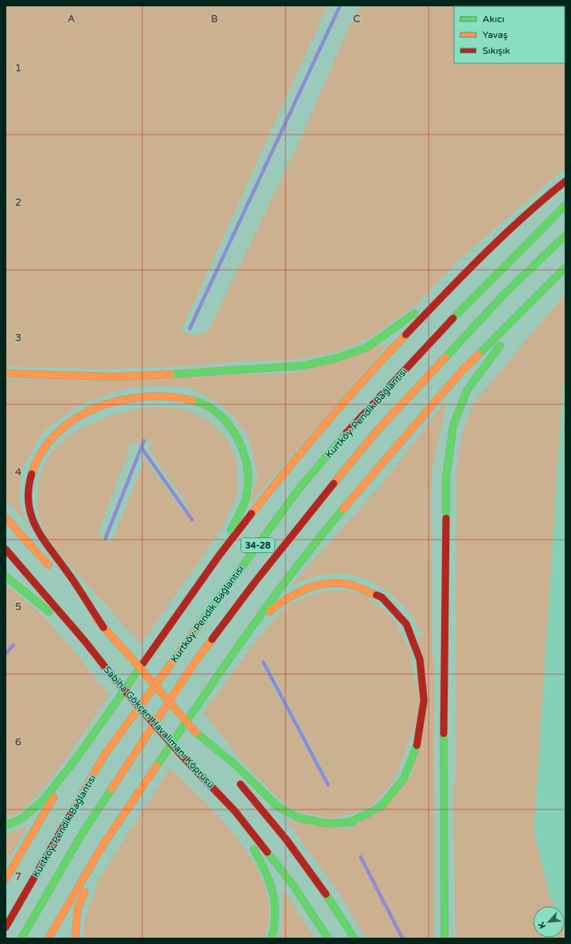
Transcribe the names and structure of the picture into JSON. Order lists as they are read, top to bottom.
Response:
{
  "streets": {
    "highway": ["Kurtköy-Pendik Bağlantısı", "34-28", "Sabiha Gökçen Havalimanı Köprüsü"]
  },
  "legend": ["Akıcı", "Yavaş", "Sıkışık"],
  "north": "bottom left",
  "grid": {
    "columns": ["A", "B", "C"],
    "rows": [
      "1",
      "2",
      "3",
      "4",
      "5",
      "6",
      "7"
    ]
  }
}
